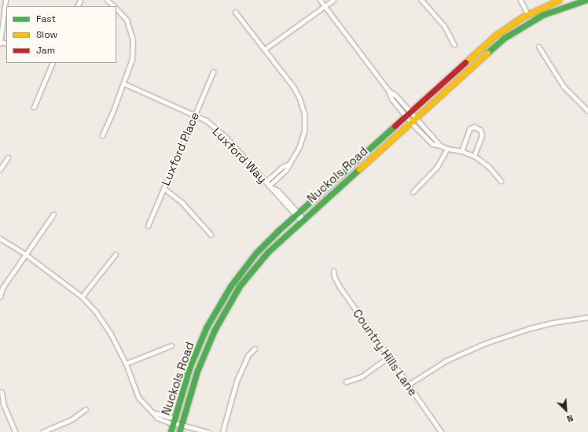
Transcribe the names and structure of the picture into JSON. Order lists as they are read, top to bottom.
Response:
{
  "streets": {
    "main road": ["Nuckols Road"],
    "street": ["Luxford Place", "Luxford Way", "Country Hills Lane"]
  },
  "crossings": [
    ["Luxford Place", "Luxford Way"],
    ["Luxford Way", "Nuckols Road"]
  ],
  "legend": ["Fast", "Slow", "Jam"],
  "north": "bottom right"
}
